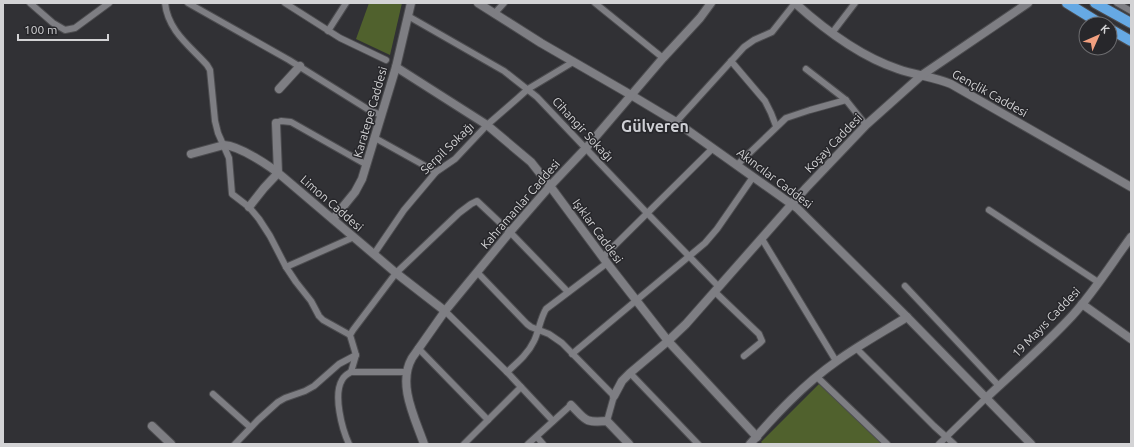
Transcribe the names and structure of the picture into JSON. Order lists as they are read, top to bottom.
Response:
{
  "streets": {
    "street": [
      "Gençlik Caddesi",
      "Karatepe Caddesi",
      "Cihangir Sokağı",
      "Koşay Caddesi",
      "Serpil Sokağı",
      "Akıncılar Caddesi",
      "Limon Caddesi",
      "Kahramanlar Caddesi",
      "Işıklar Caddesi",
      "19 Mayıs Caddesi"
    ]
  },
  "crossings": [
    ["Gençlik Caddesi", "Koşay Caddesi"],
    ["Karatepe Caddesi", "Cihangir Sokağı"],
    ["Karatepe Caddesi", "Limon Caddesi"],
    ["Karatepe Caddesi", "Işıklar Caddesi"],
    ["Cihangir Sokağı", "Koşay Caddesi"],
    ["Cihangir Sokağı", "Serpil Sokağı"],
    ["Cihangir Sokağı", "Kahramanlar Caddesi"],
    ["Koşay Caddesi", "Akıncılar Caddesi"],
    ["Koşay Caddesi", "Işıklar Caddesi"],
    ["Serpil Sokağı", "Akıncılar Caddesi"],
    ["Serpil Sokağı", "Limon Caddesi"],
    ["Serpil Sokağı", "Işıklar Caddesi"],
    ["Akıncılar Caddesi", "Kahramanlar Caddesi"],
    ["Akıncılar Caddesi", "19 Mayıs Caddesi"],
    ["Limon Caddesi", "Kahramanlar Caddesi"],
    ["Kahramanlar Caddesi", "Işıklar Caddesi"]
  ],
  "districts": ["Gülveren"],
  "scale_bar": "100 m",
  "north": "top right"
}
